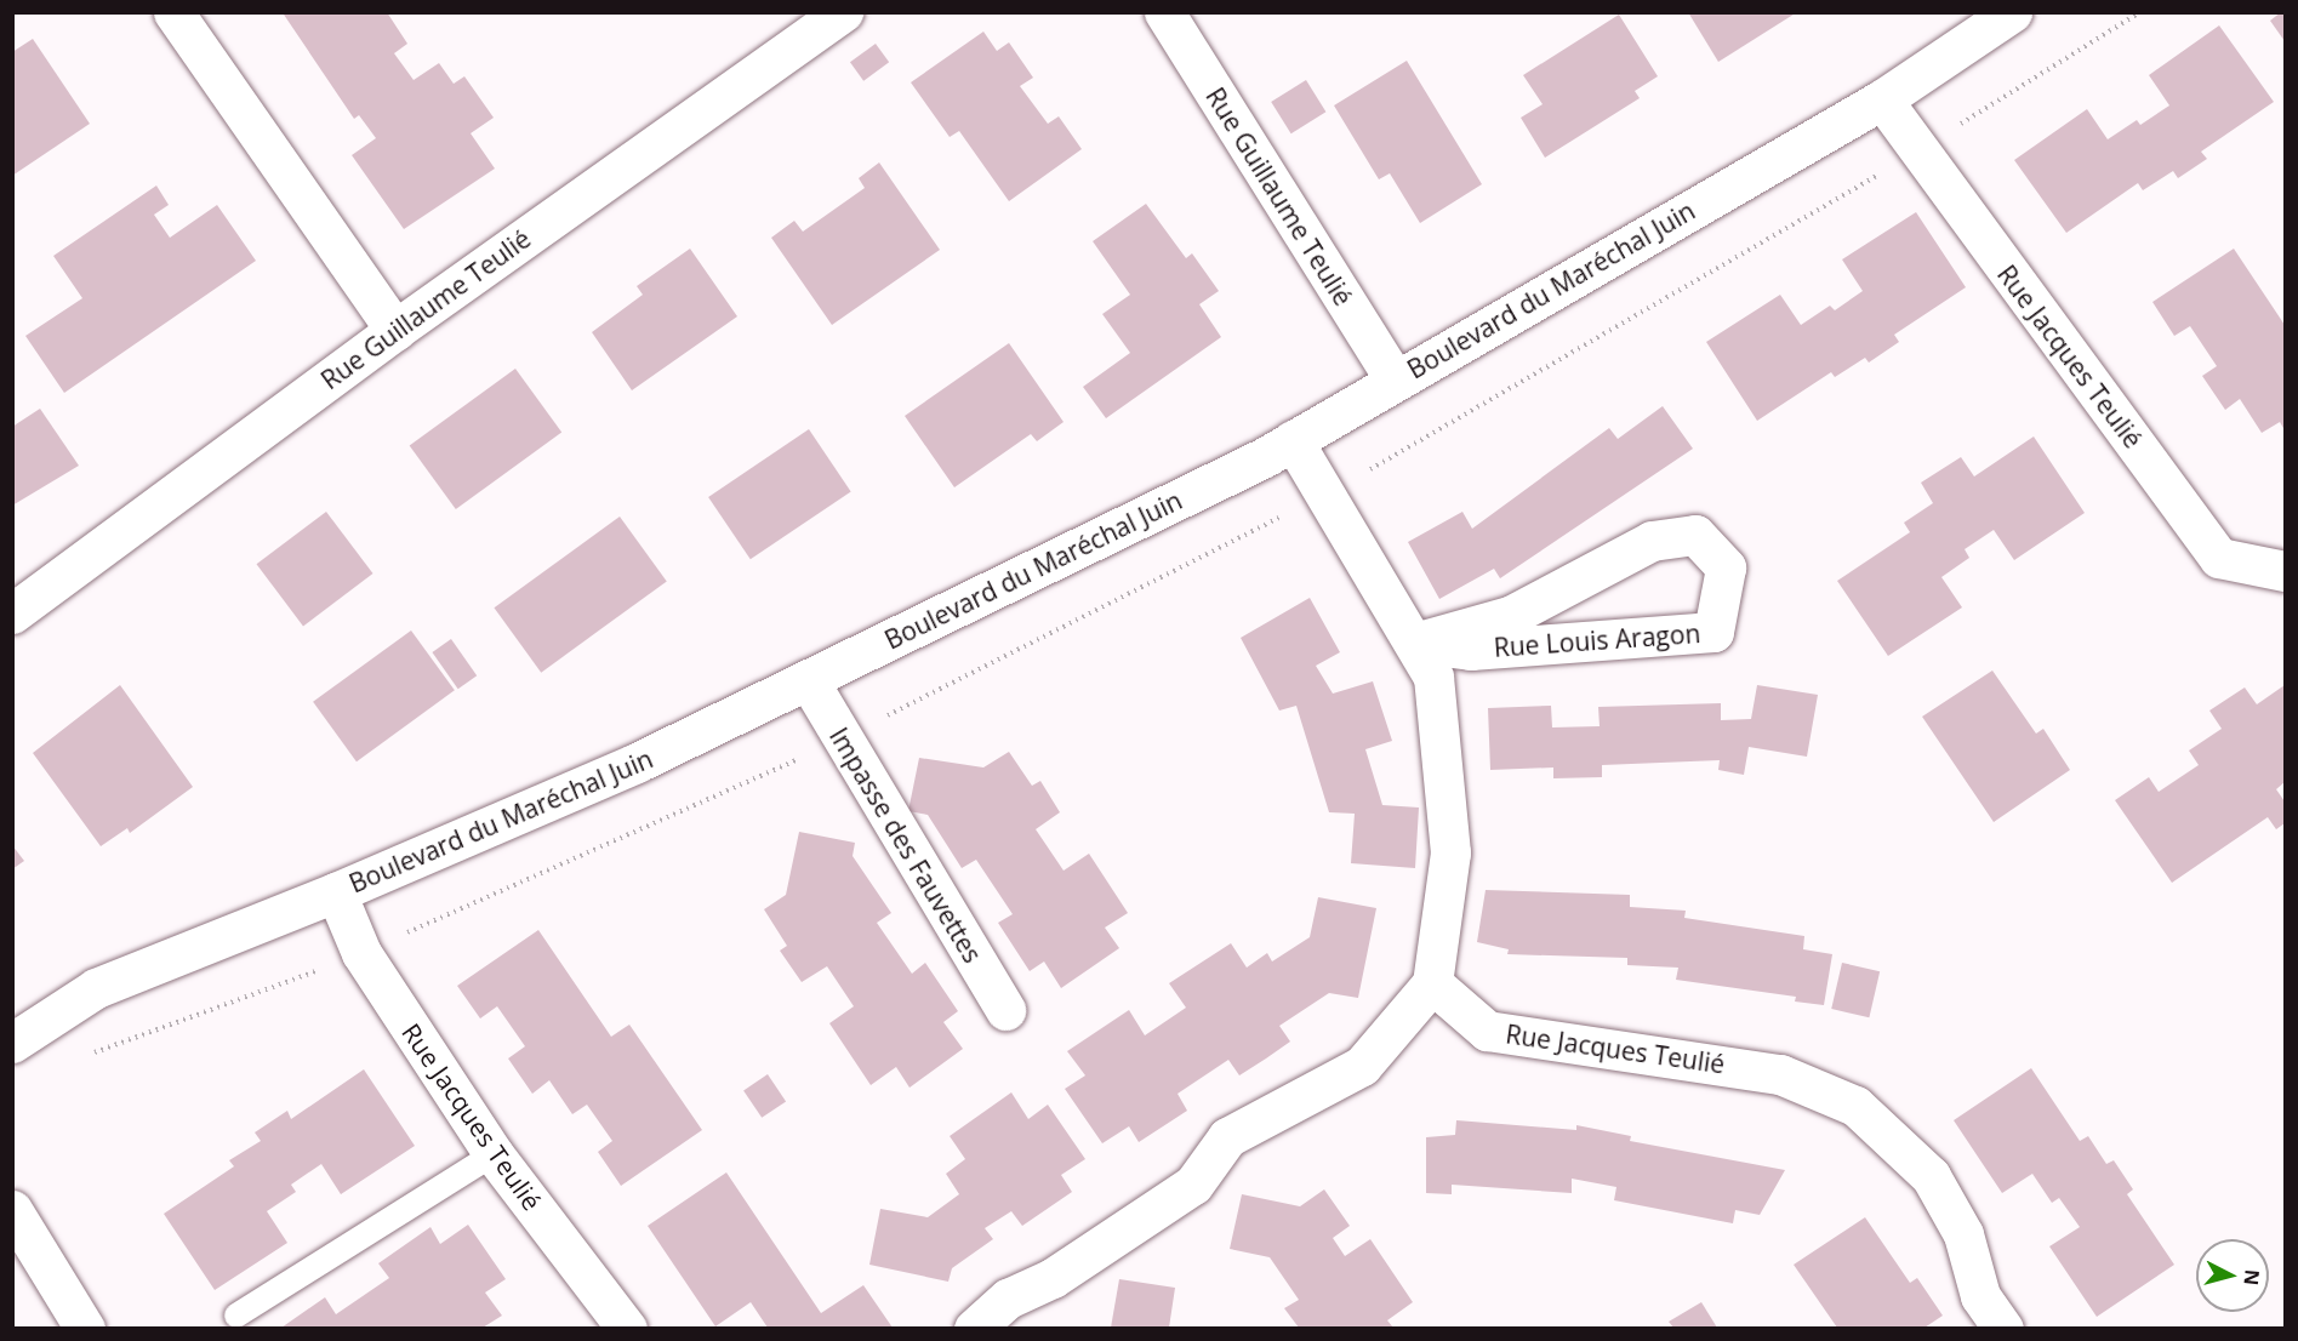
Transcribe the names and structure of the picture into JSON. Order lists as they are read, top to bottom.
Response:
{
  "streets": {
    "street": [
      "Rue Guillaume Teulié",
      "Boulevard du Maréchal Juin",
      "Rue Jacques Teulié",
      "Rue Louis Aragon",
      "Impasse des Fauvettes"
    ]
  },
  "crossings": [
    ["Rue Guillaume Teulié", "Boulevard du Maréchal Juin"],
    ["Boulevard du Maréchal Juin", "Rue Jacques Teulié"],
    ["Boulevard du Maréchal Juin", "Impasse des Fauvettes"]
  ],
  "north": "right"
}
